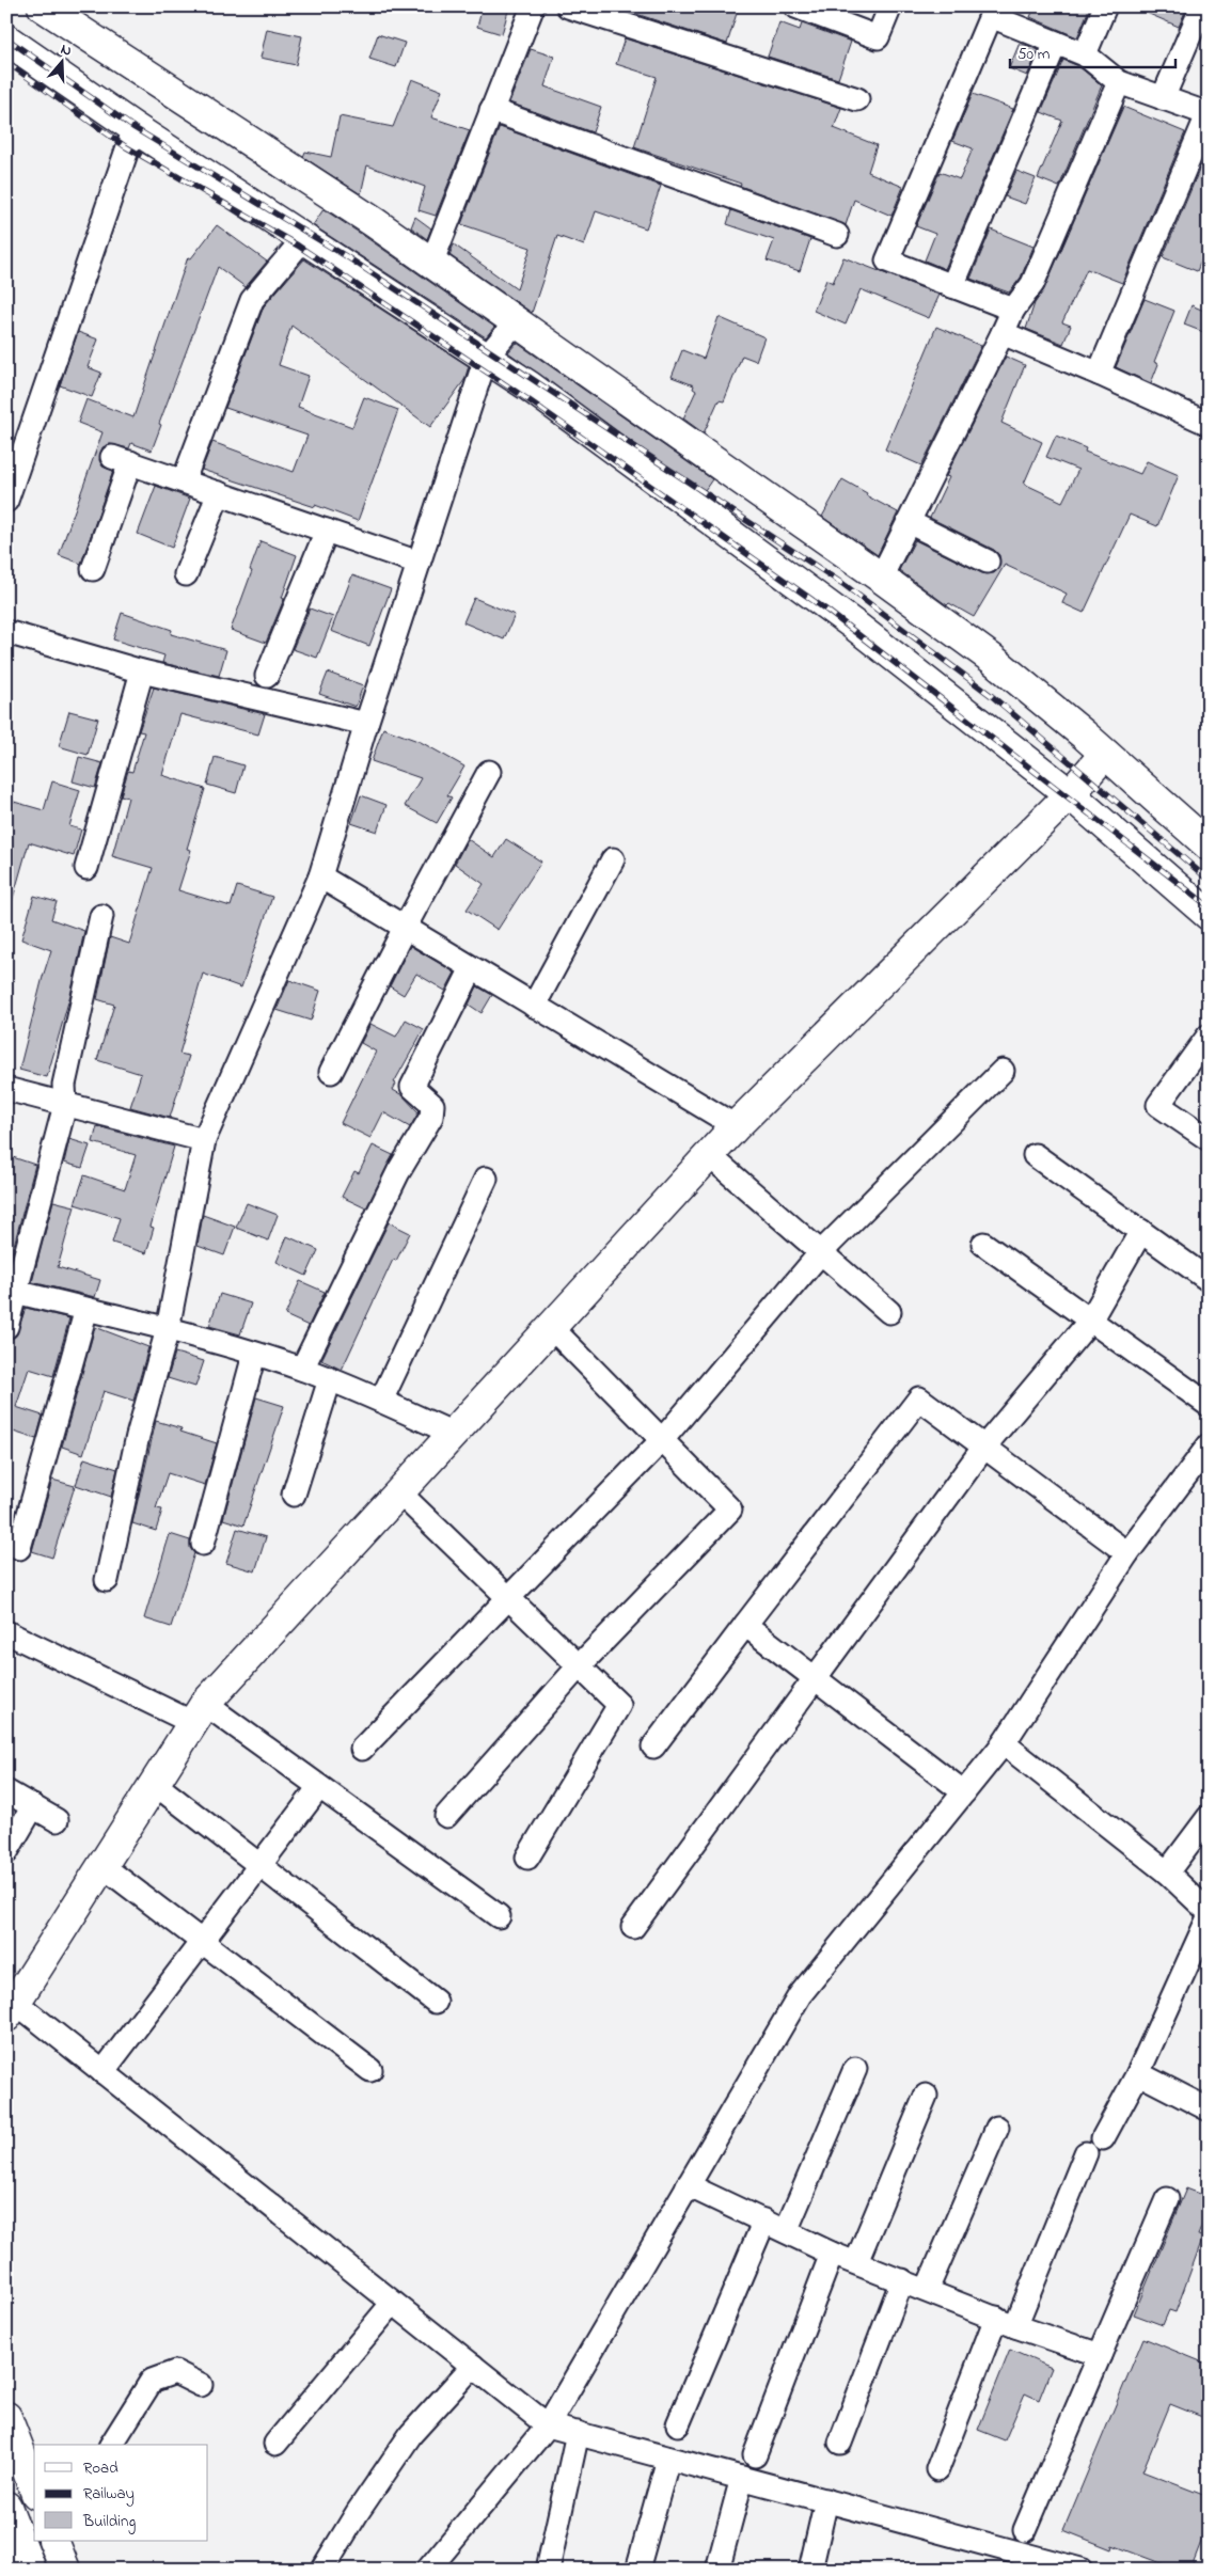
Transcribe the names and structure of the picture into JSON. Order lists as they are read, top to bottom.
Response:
{
  "legend": ["Road", "Railway", "Building"],
  "scale_bar": "50 m",
  "north": "top"
}
